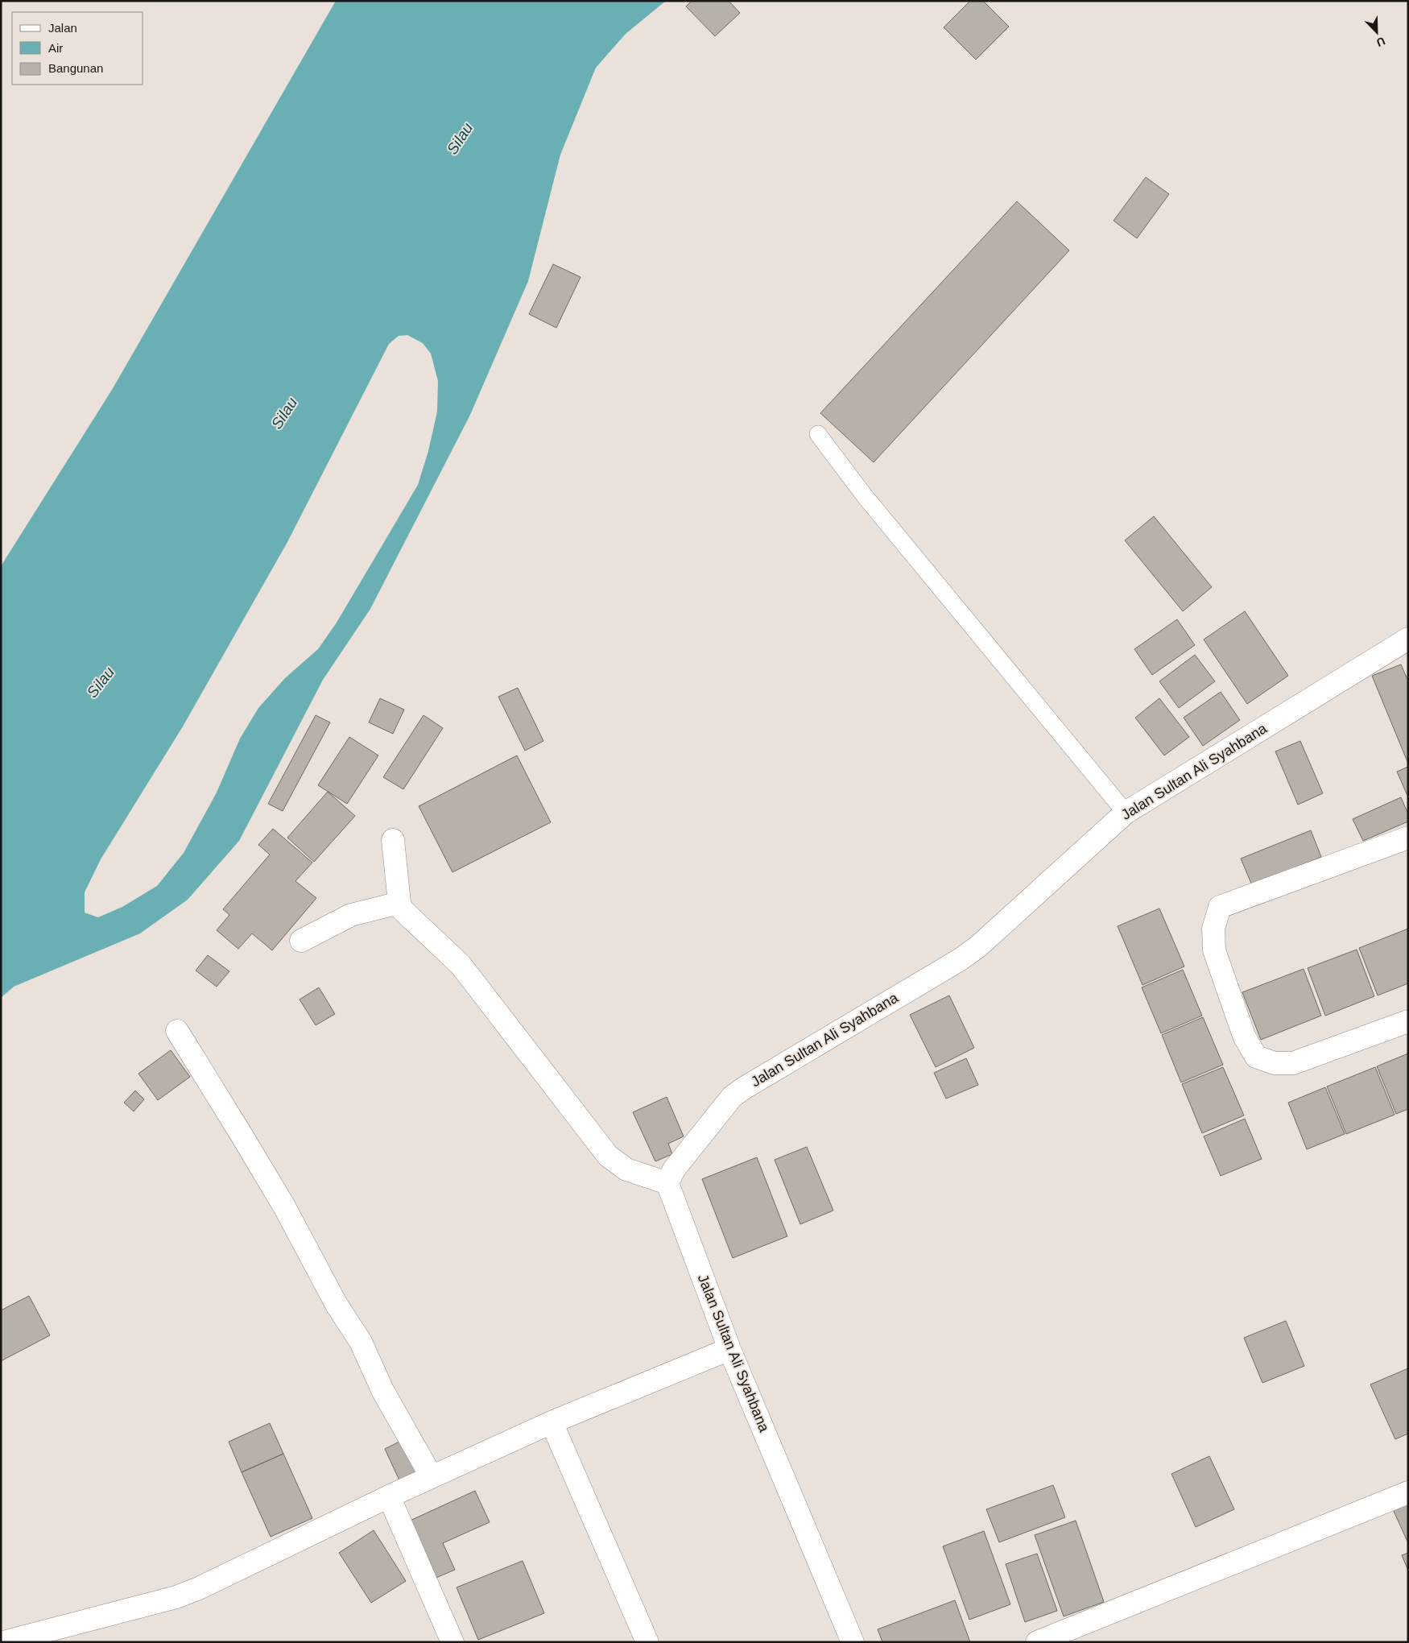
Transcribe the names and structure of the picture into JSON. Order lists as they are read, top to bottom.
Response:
{
  "streets": {
    "street": ["Jalan Sultan Ali Syahbana"]
  },
  "water": ["Silau"],
  "legend": ["Jalan", "Air", "Bangunan"],
  "north": "bottom right"
}
